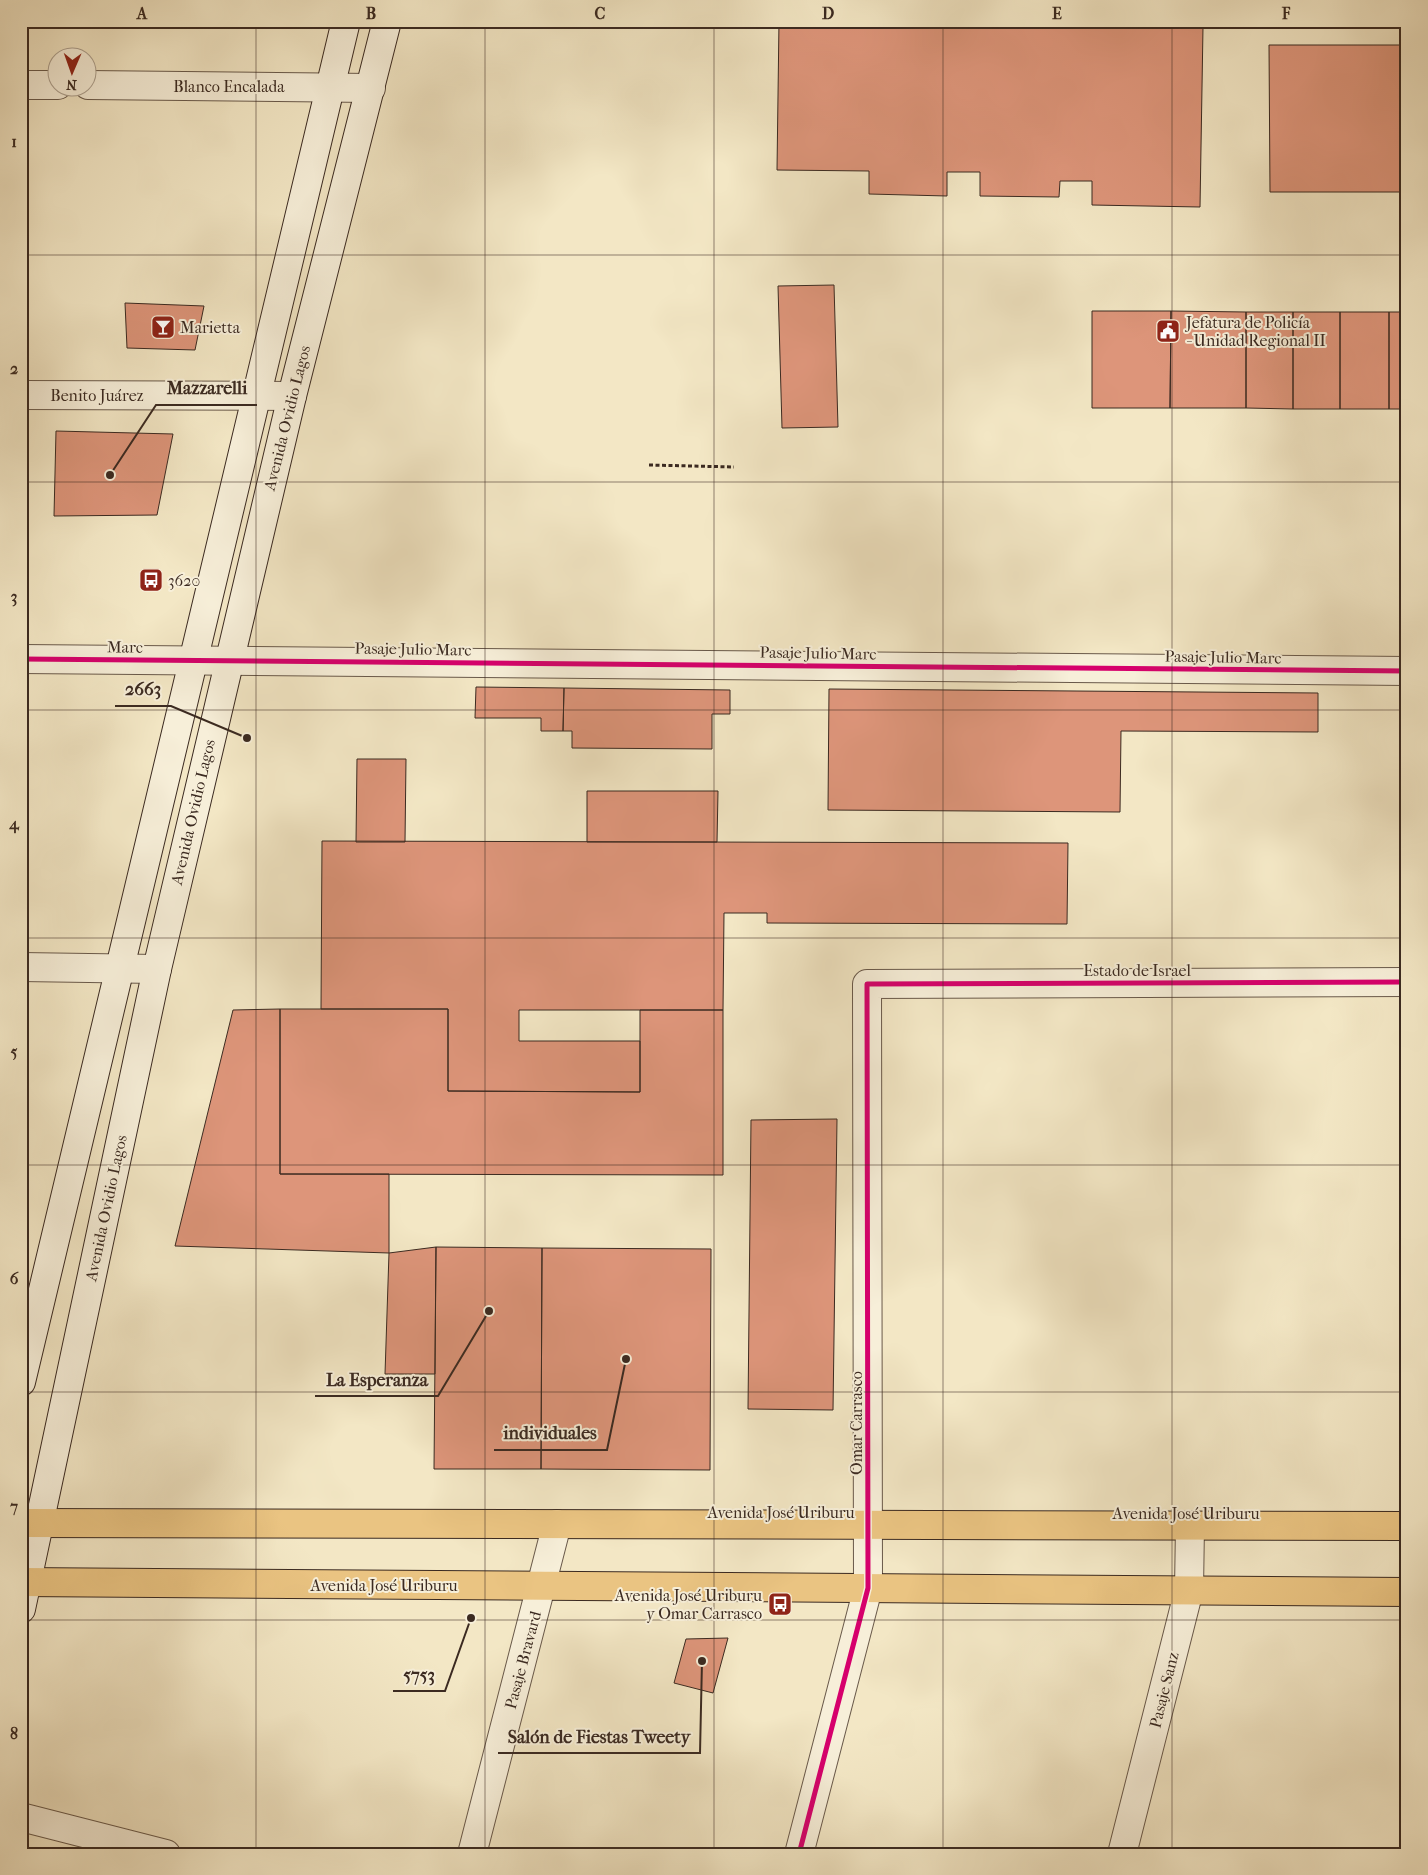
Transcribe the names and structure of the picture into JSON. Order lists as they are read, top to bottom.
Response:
{
  "streets": {
    "main road": ["Avenida José Uriburu"],
    "street": [
      "Blanco Encalada",
      "Benito Juárez",
      "Avenida Ovidio Lagos",
      "Marc",
      "Pasaje Julio Marc",
      "Estado de Israel",
      "Omar Carrasco",
      "Pasaje Bravard",
      "Pasaje Sanz"
    ]
  },
  "crossings": [
    ["Blanco Encalada", "Avenida Ovidio Lagos"],
    ["Benito Juárez", "Avenida Ovidio Lagos"],
    ["Avenida Ovidio Lagos", "Marc"],
    ["Avenida Ovidio Lagos", "Pasaje Julio Marc"],
    ["Avenida Ovidio Lagos", "Avenida José Uriburu"],
    ["Marc", "Pasaje Julio Marc"],
    ["Estado de Israel", "Omar Carrasco"],
    ["Omar Carrasco", "Avenida José Uriburu"],
    ["Avenida José Uriburu", "Pasaje Bravard"],
    ["Avenida José Uriburu", "Pasaje Sanz"]
  ],
  "places": {
    "bar": ["Marietta"],
    "public building": ["Jefatura de Policía - Unidad Regional II"],
    "other": [
      "Mazzarelli",
      "2663",
      "La Esperanza",
      "individuales",
      "5753",
      "Salón de Fiestas Tweety"
    ],
    "bus stop": ["3620", "Avenida José Uriburu y Omar Carrasco"]
  },
  "north": "bottom",
  "grid": {
    "columns": [
      "A",
      "B",
      "C",
      "D",
      "E",
      "F"
    ],
    "rows": [
      "1",
      "2",
      "3",
      "4",
      "5",
      "6",
      "7",
      "8"
    ]
  }
}
